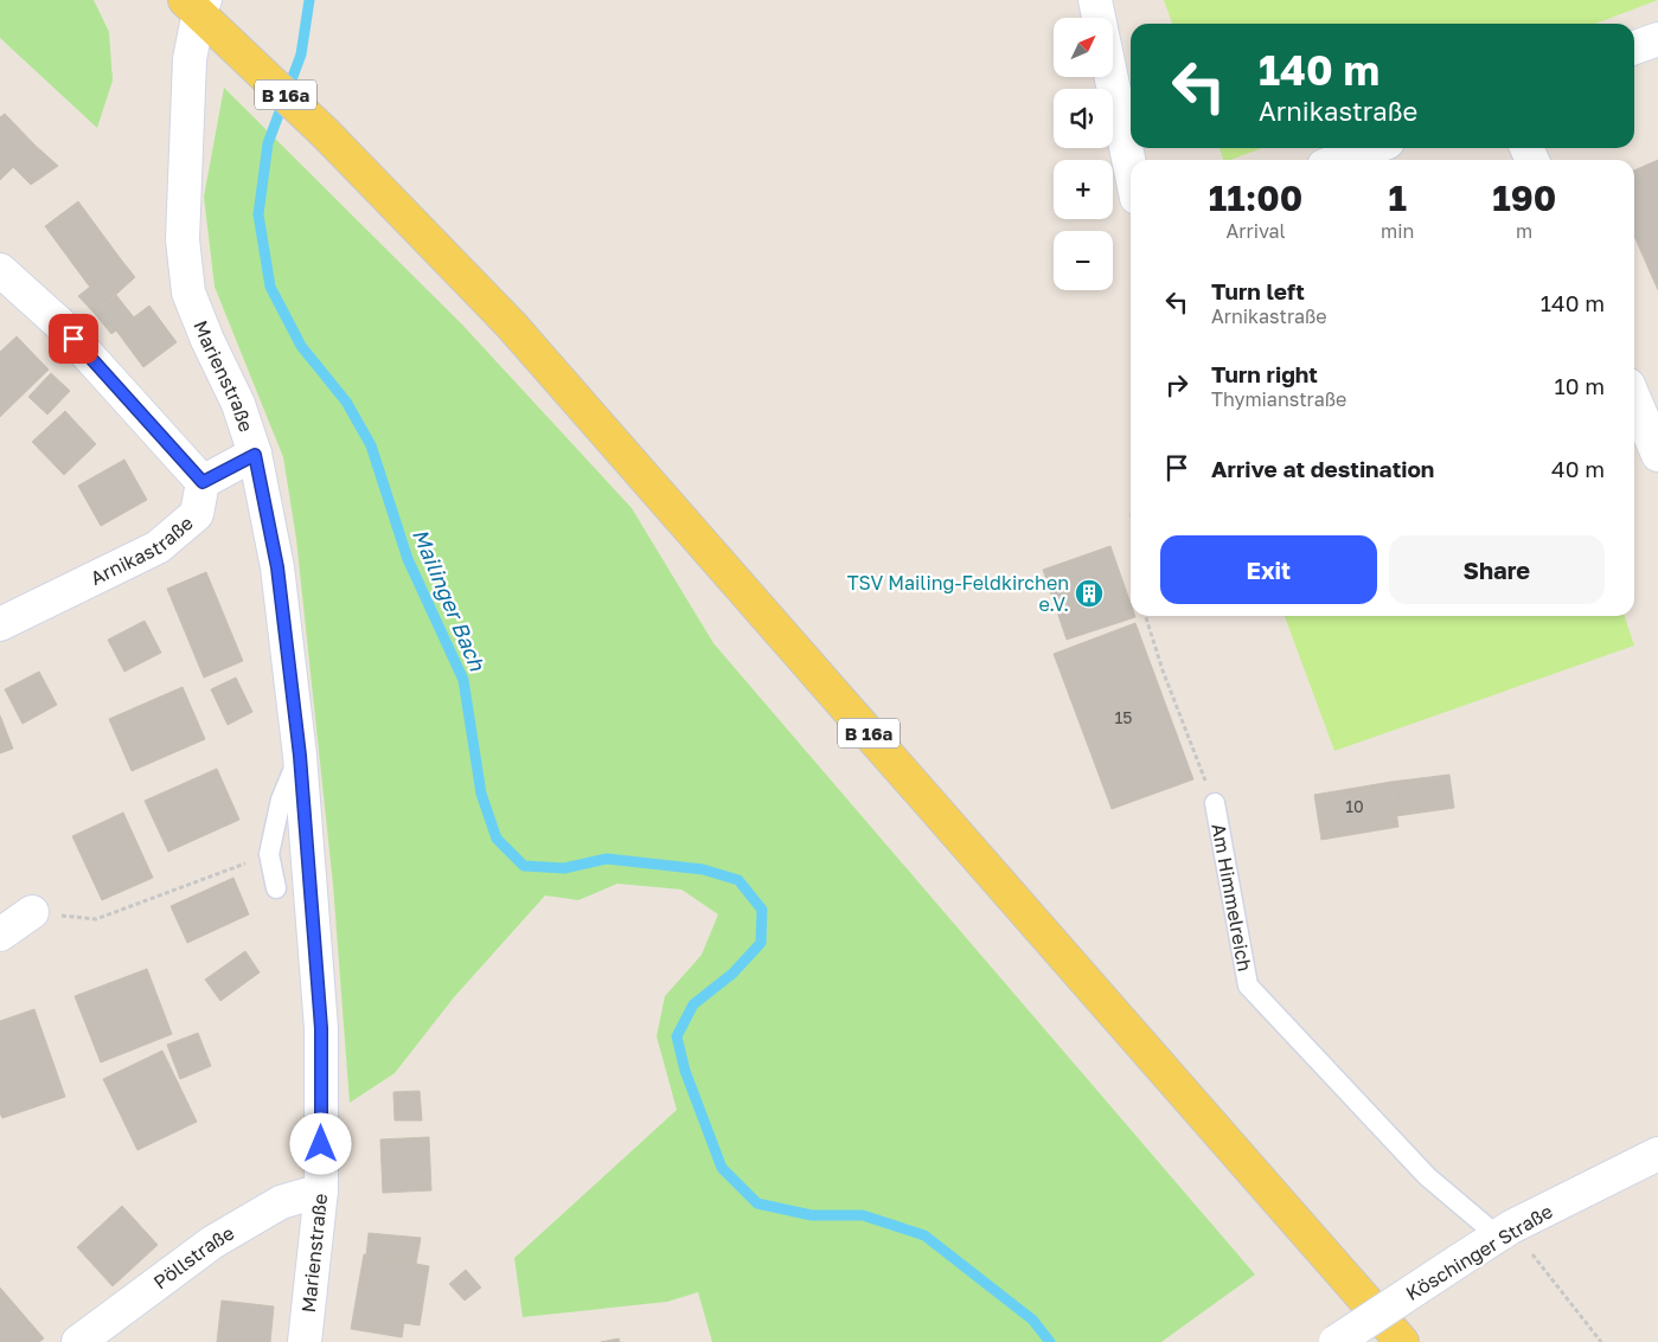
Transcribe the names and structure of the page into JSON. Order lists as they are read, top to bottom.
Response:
{
  "streets": {
    "main road": ["B 16a"],
    "street": [
      "Marienstraße",
      "Arnikastraße",
      "Köschinger Straße",
      "Pöllstraße"
    ],
    "lane": ["Am Himmelreich"]
  },
  "crossings": [
    ["B 16a", "Marienstraße"],
    ["Marienstraße", "Pöllstraße"],
    ["Am Himmelreich", "Köschinger Straße"]
  ],
  "water": ["Mailinger Bach"],
  "places": {
    "building": ["TSV Mailing-Feldkirchen e.V."]
  },
  "house_numbers": ["15", "10"],
  "north": "top right",
  "page": {
    "map_buttons": ["+", "−"],
    "turn": ["140 m", "Arnikastraße"],
    "eta": [
      "11:00",
      "Arrival",
      "1",
      "min",
      "190",
      "m"
    ],
    "list": [
      {
        "name": "Turn left",
        "note": "Arnikastraße",
        "value": "140 m"
      },
      {
        "name": "Turn right",
        "note": "Thymianstraße",
        "value": "10 m"
      },
      {
        "name": "Arrive at destination",
        "value": "40 m"
      }
    ],
    "buttons": ["Exit", "Share"]
  }
}
